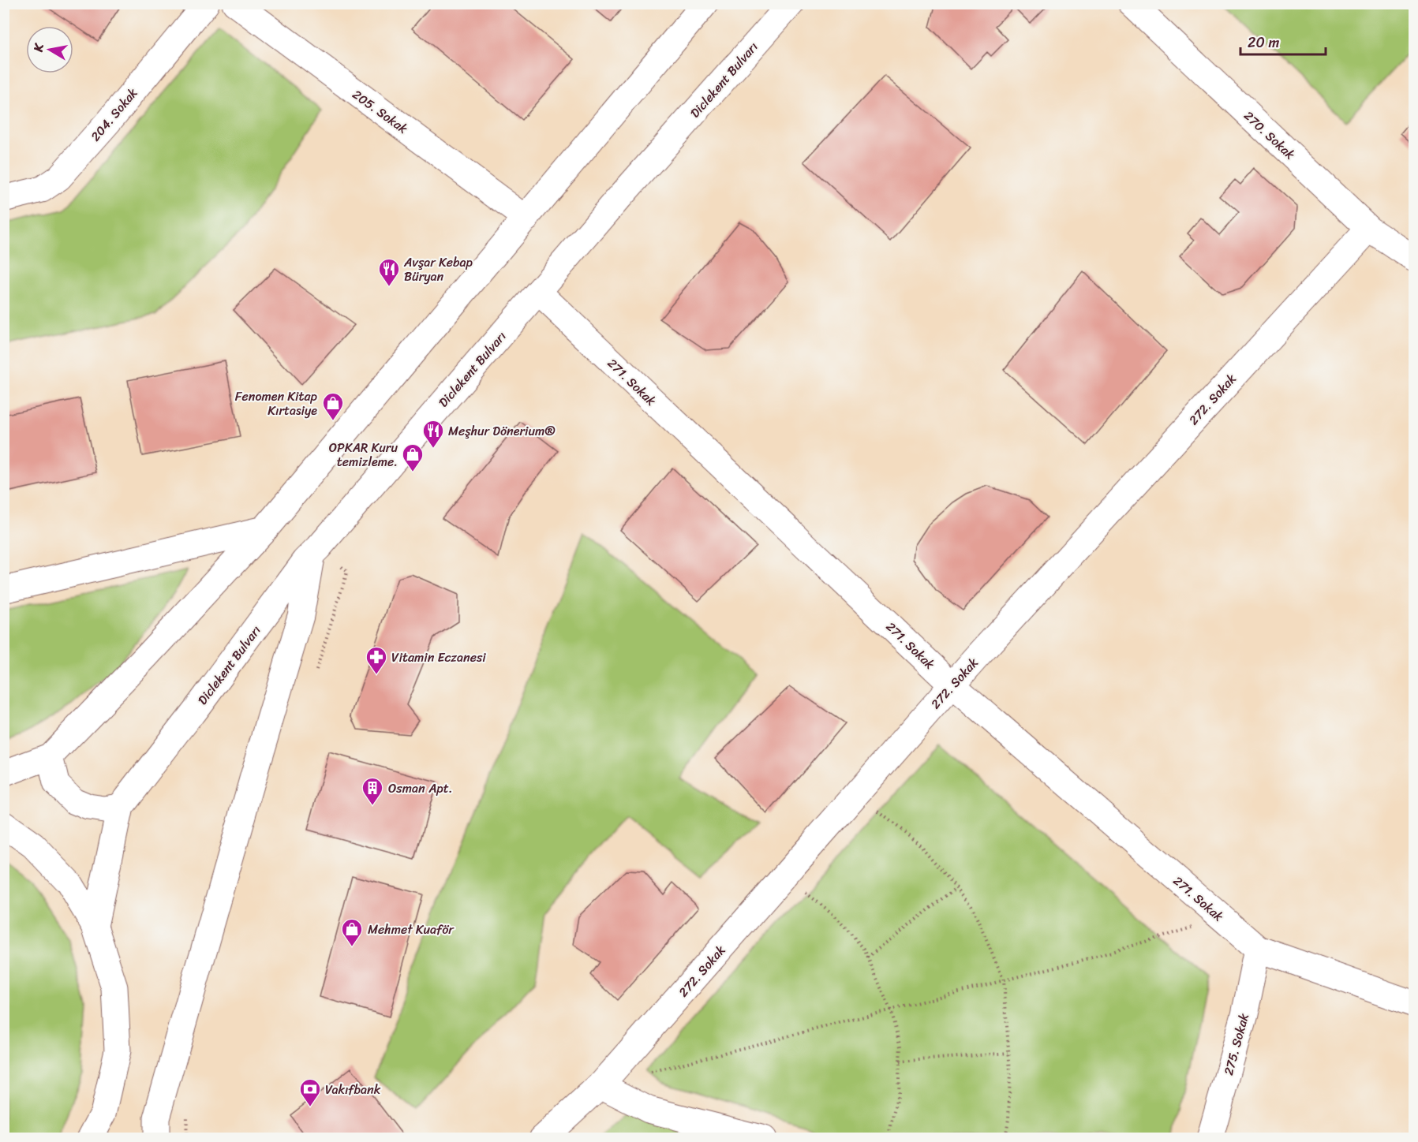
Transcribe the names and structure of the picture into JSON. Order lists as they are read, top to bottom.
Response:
{
  "streets": {
    "street": [
      "Diclekent Bulvarı",
      "205. Sokak",
      "204. Sokak",
      "270. Sokak",
      "271. Sokak",
      "272. Sokak",
      "275. Sokak"
    ]
  },
  "crossings": [
    ["Diclekent Bulvarı", "271. Sokak"],
    ["270. Sokak", "272. Sokak"],
    ["271. Sokak", "272. Sokak"],
    ["271. Sokak", "275. Sokak"]
  ],
  "places": {
    "restaurant": ["Avşar Kebap Büryan", "Meşhur Dönerium®"],
    "shop": ["Fenomen Kitap Kırtasiye", "OPKAR Kuru temizleme.", "Mehmet Kuaför"],
    "pharmacy": ["Vitamin Eczanesi"],
    "building": ["Osman Apt."],
    "bank": ["Vakıfbank"]
  },
  "scale_bar": "20 m",
  "north": "left"
}
